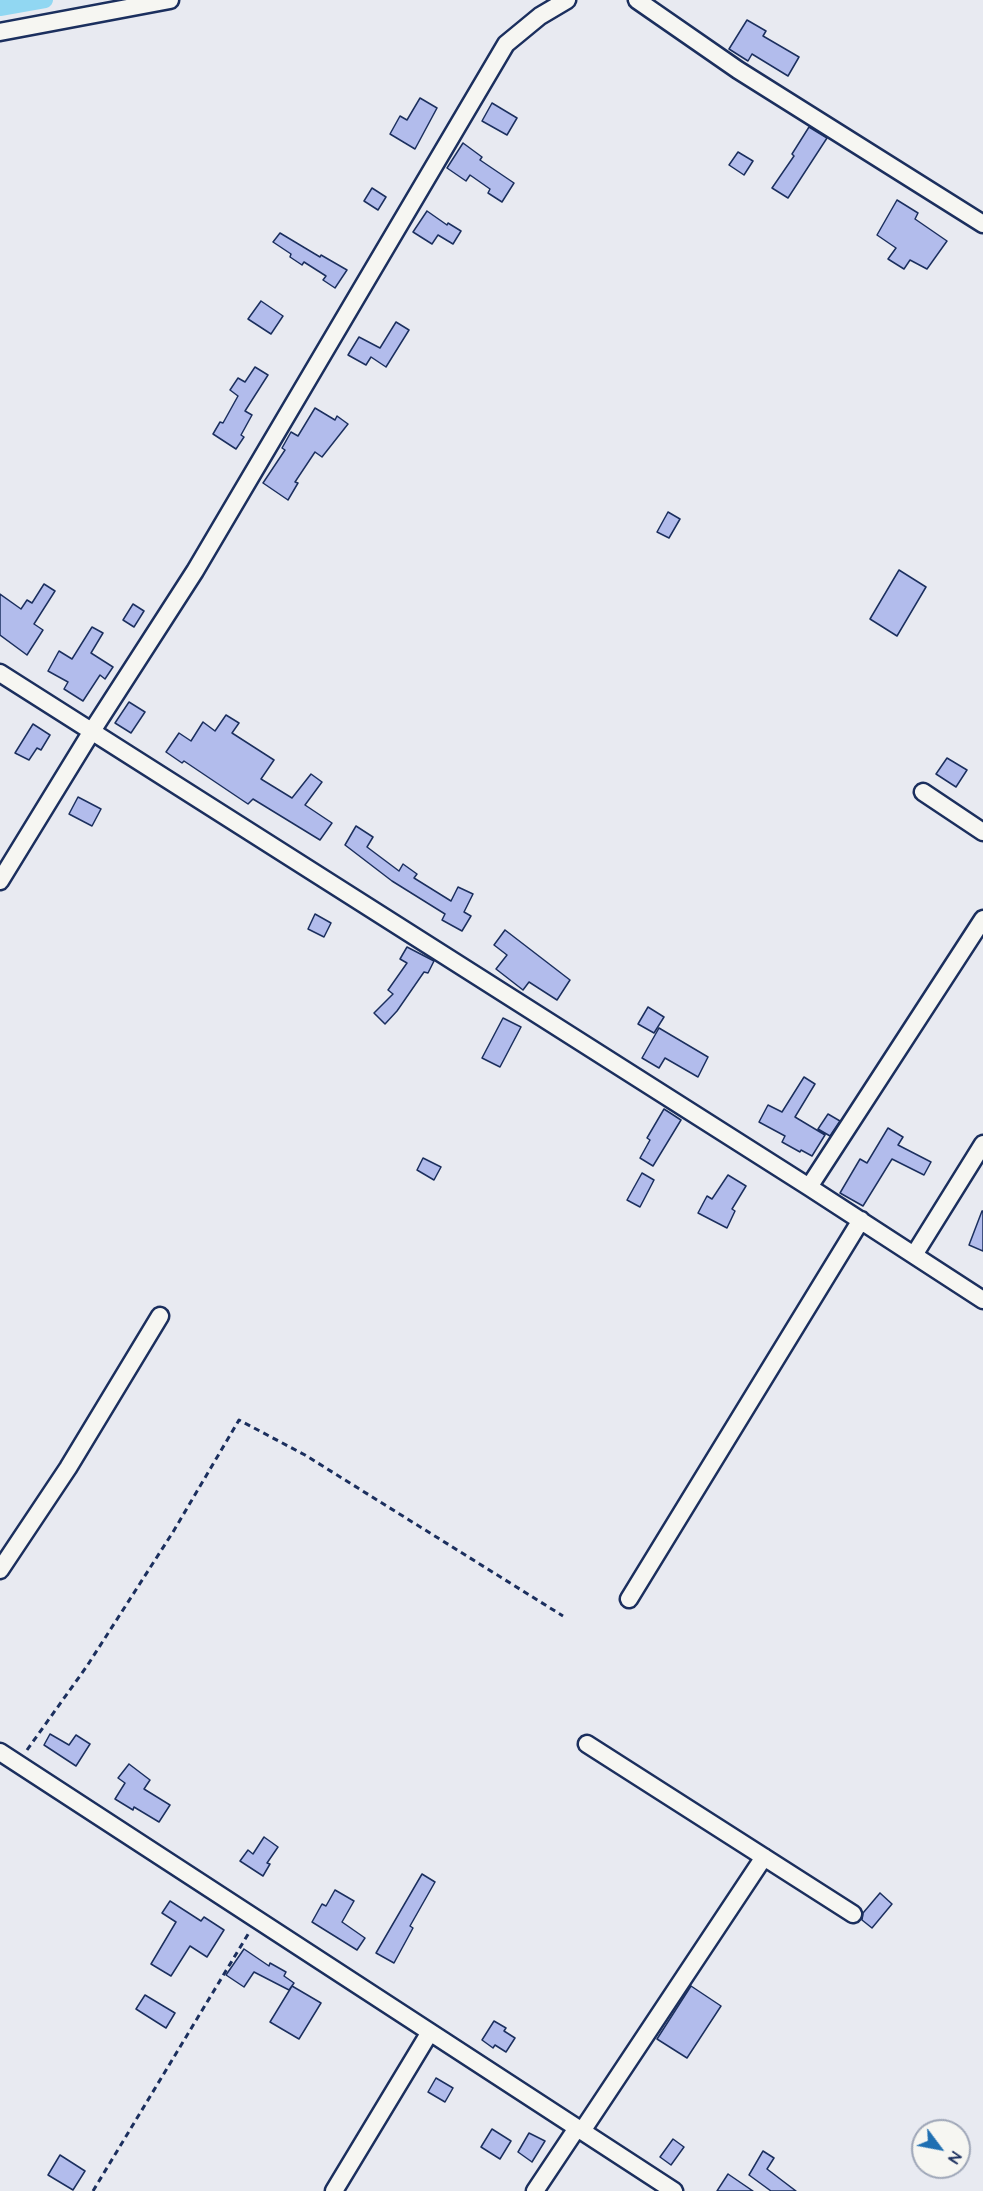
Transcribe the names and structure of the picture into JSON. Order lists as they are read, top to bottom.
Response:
{
  "north": "bottom right"
}
